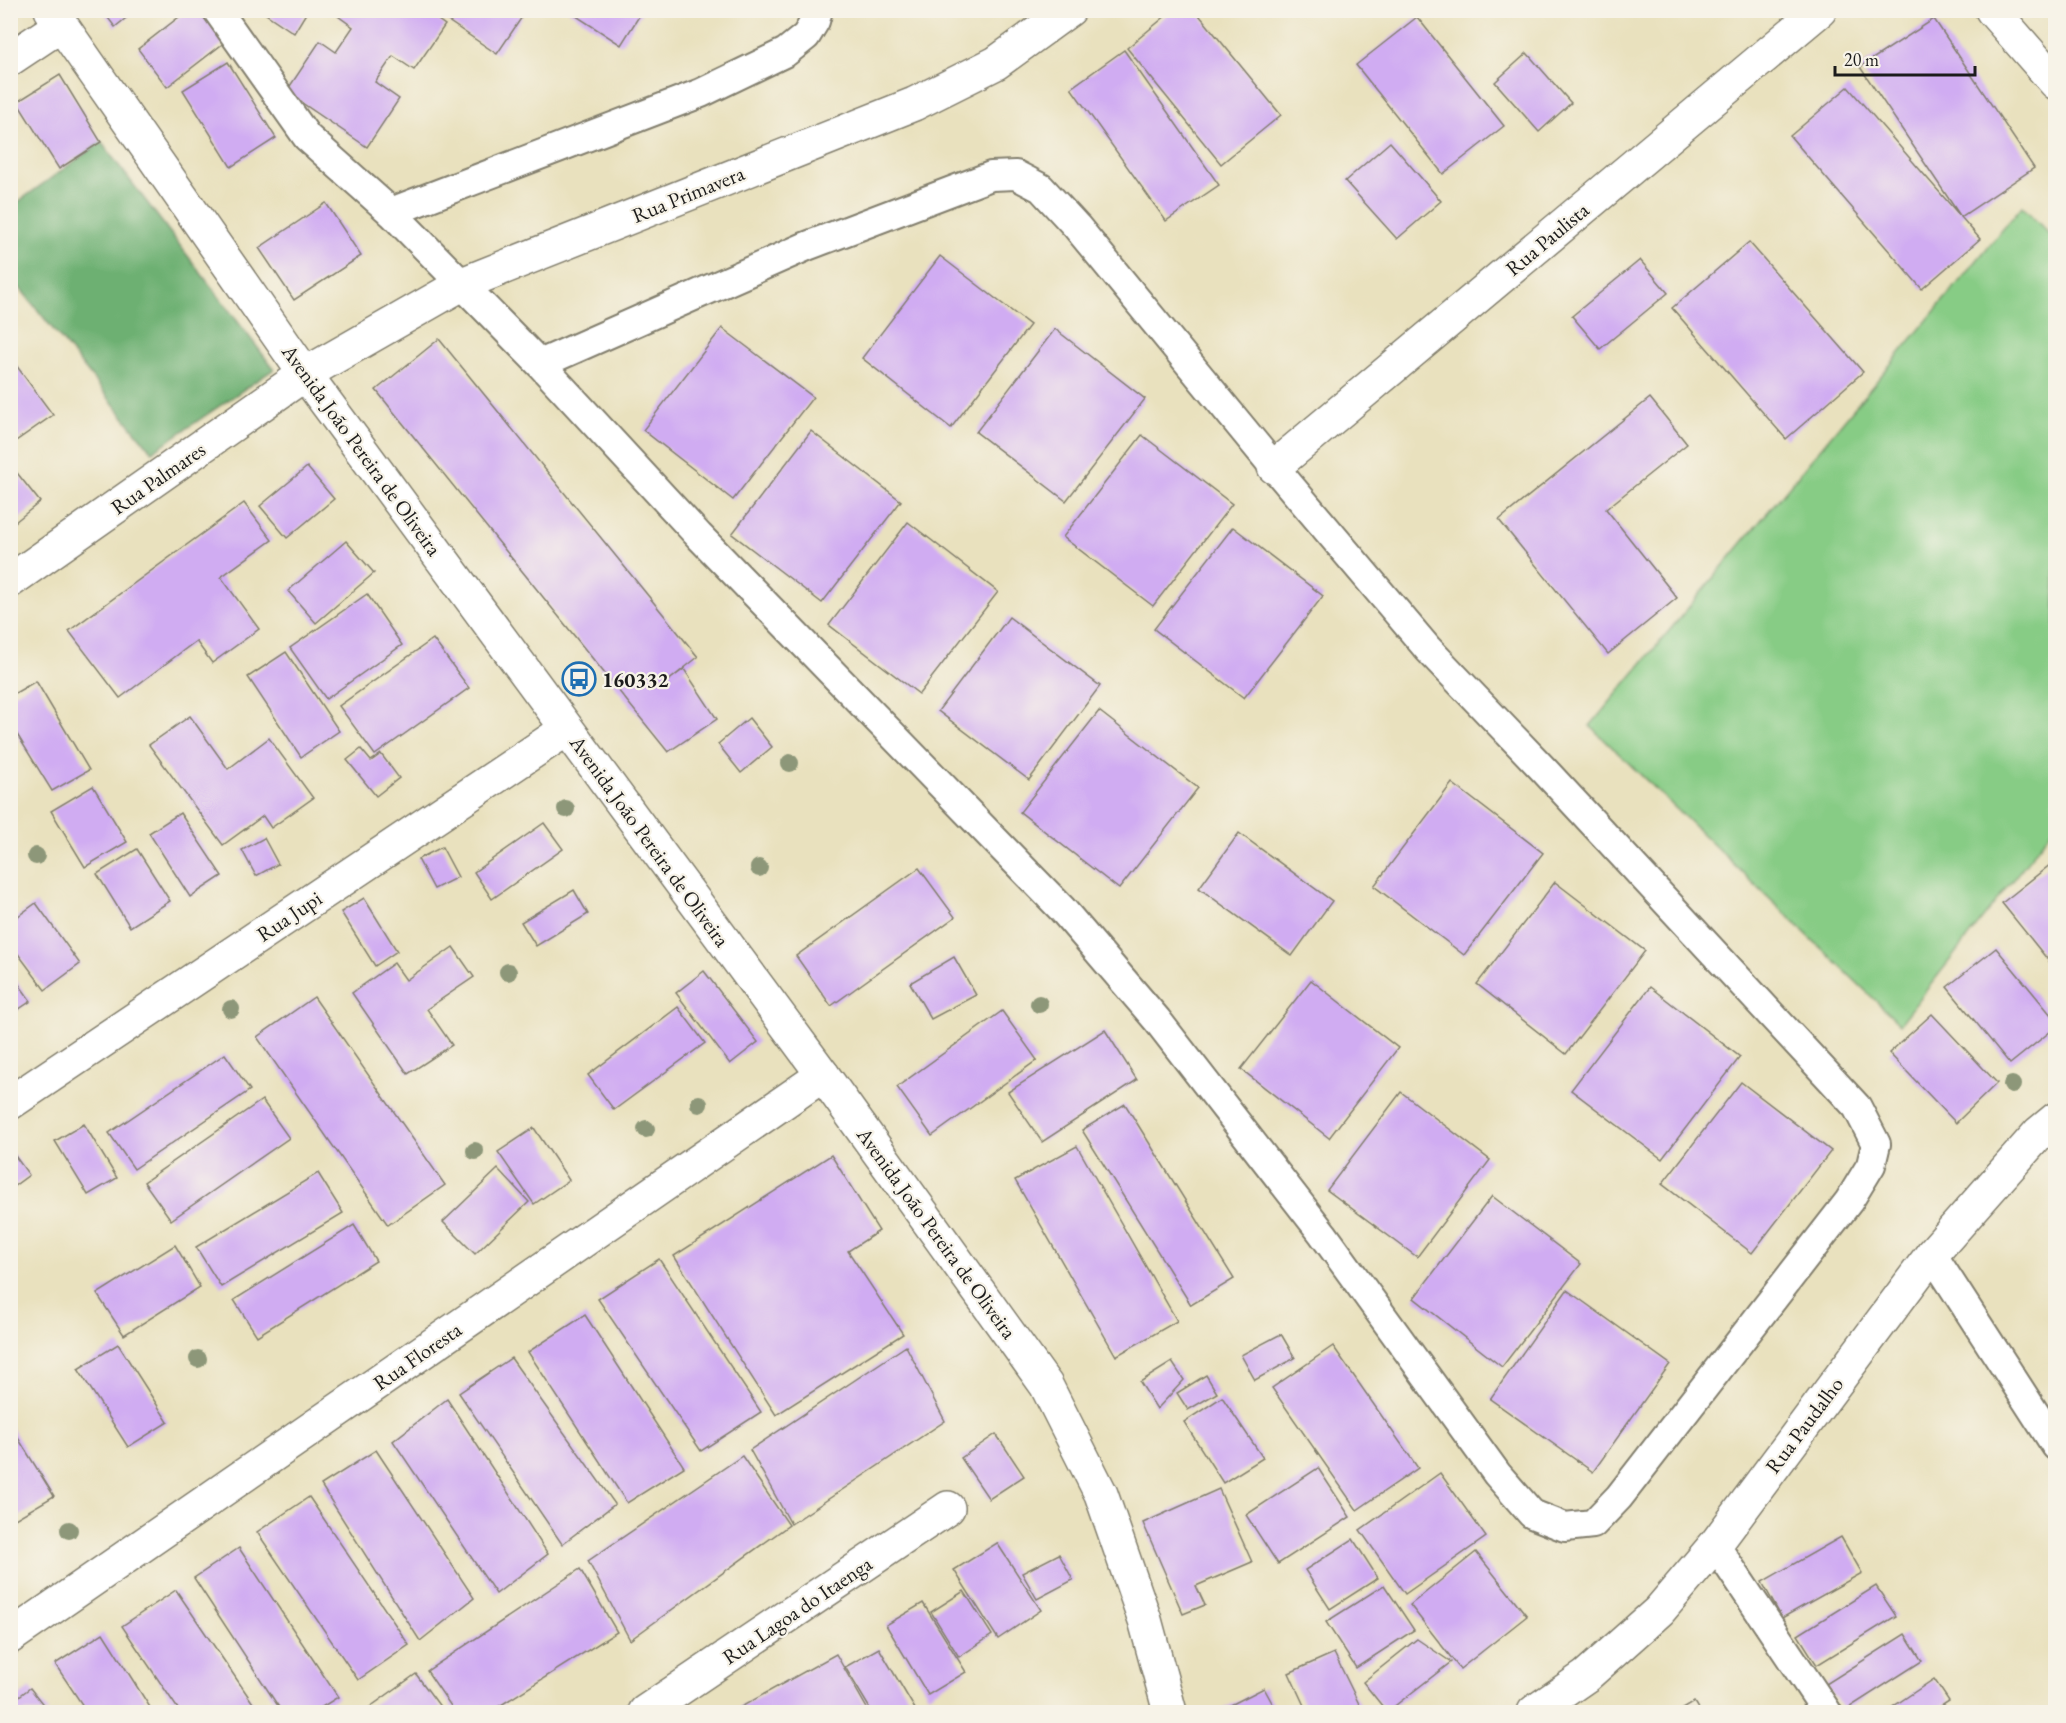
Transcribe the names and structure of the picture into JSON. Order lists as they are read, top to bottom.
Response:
{
  "streets": {
    "street": [
      "Rua Primavera",
      "Rua Paulista",
      "Avenida João Pereira de Oliveira",
      "Rua Palmares",
      "Rua Jupi",
      "Rua Floresta",
      "Rua Paudalho",
      "Rua Lagoa do Itaenga"
    ]
  },
  "crossings": [
    ["Rua Primavera", "Avenida João Pereira de Oliveira"],
    ["Rua Primavera", "Rua Palmares"],
    ["Avenida João Pereira de Oliveira", "Rua Palmares"],
    ["Avenida João Pereira de Oliveira", "Rua Jupi"],
    ["Avenida João Pereira de Oliveira", "Rua Floresta"]
  ],
  "places": {
    "bus stop": ["160332"]
  },
  "scale_bar": "20 m"
}
